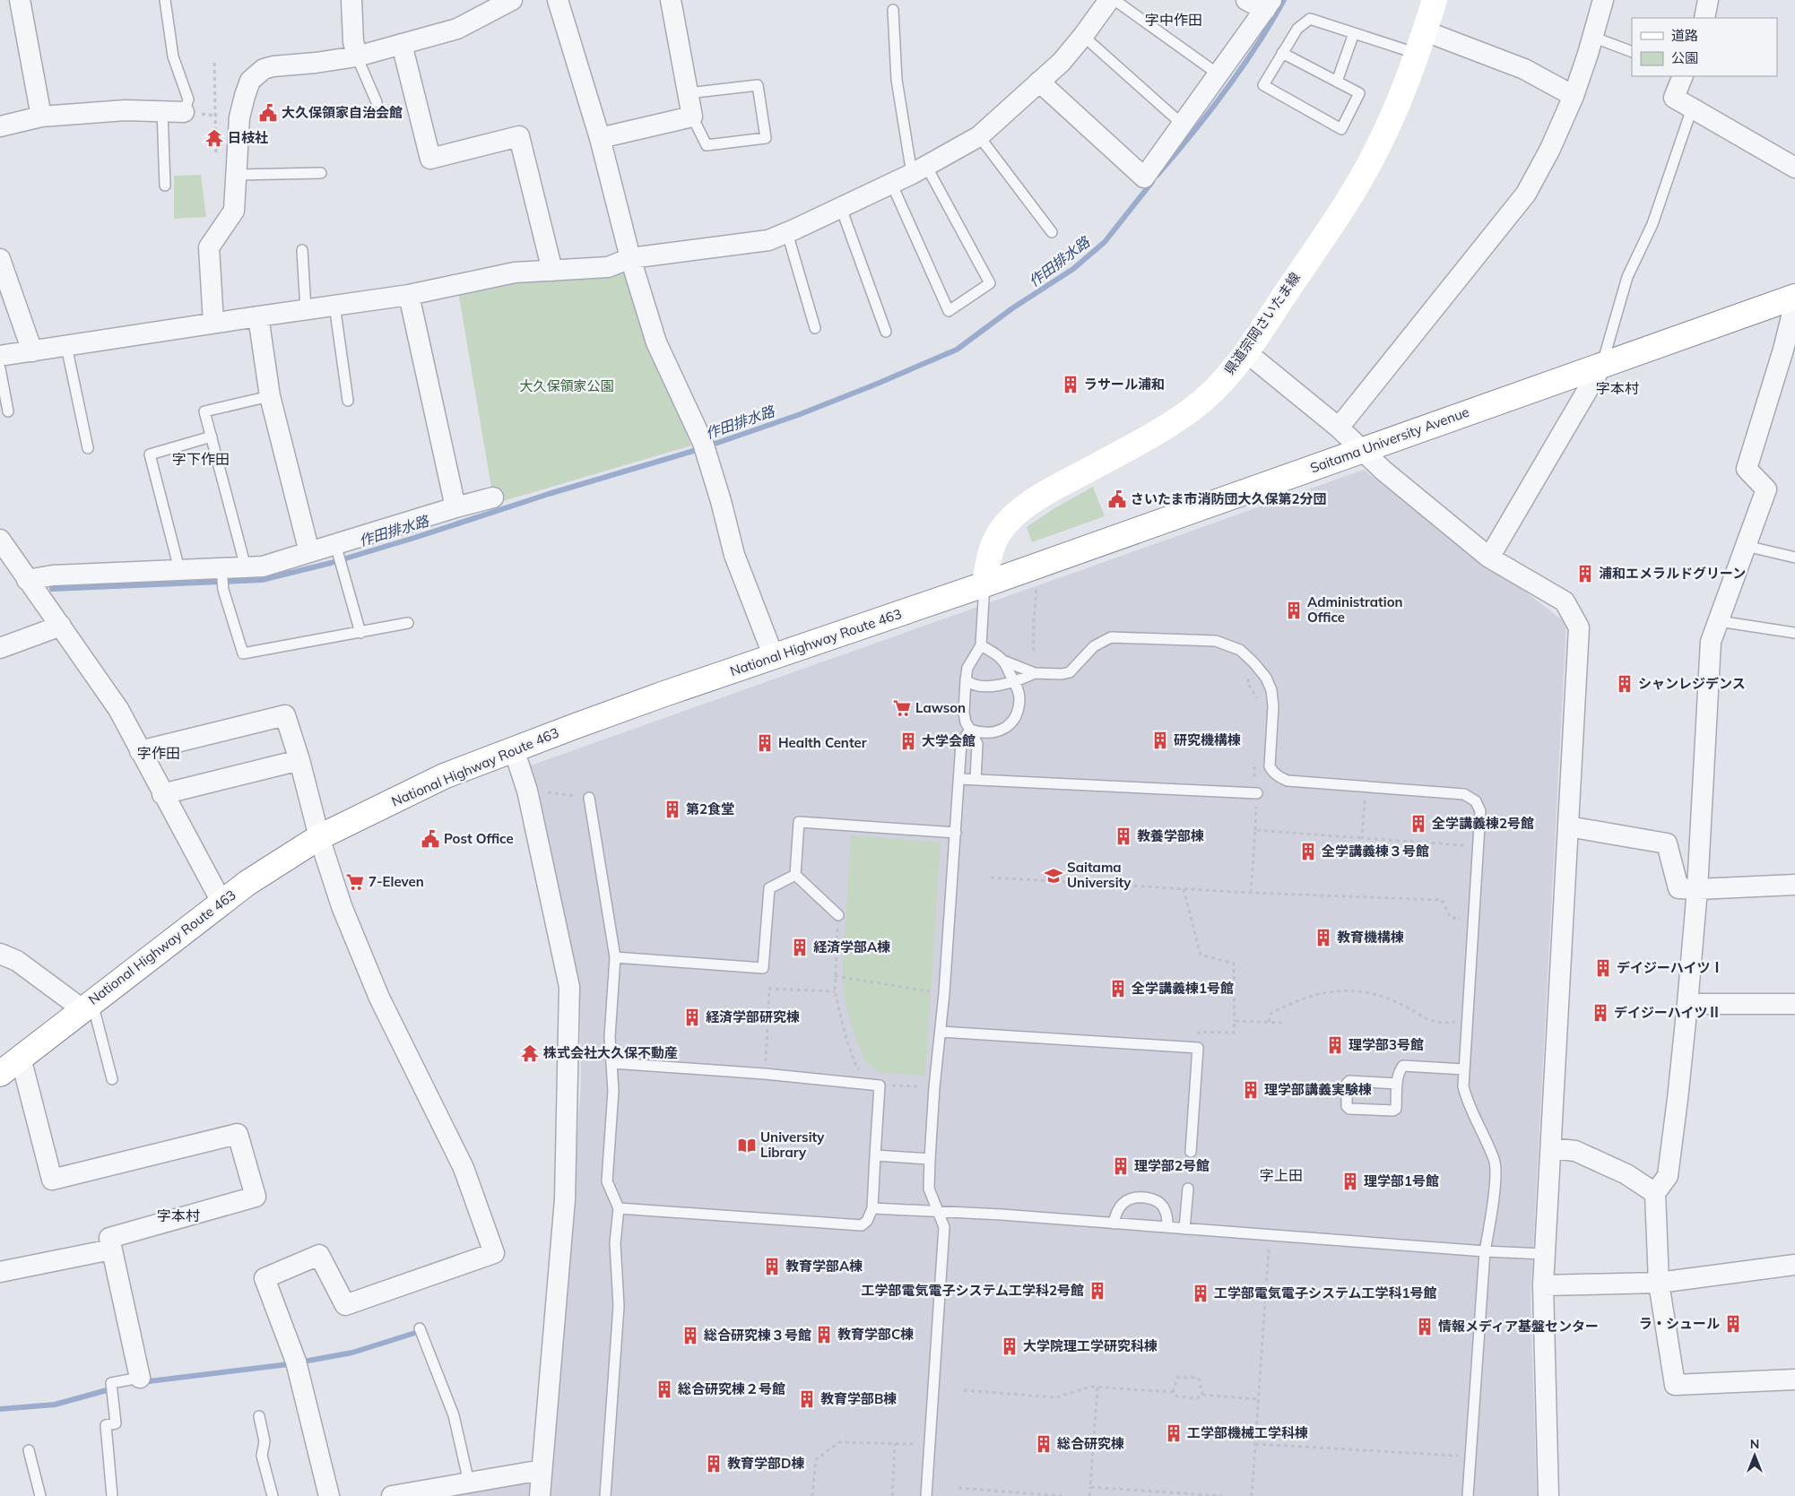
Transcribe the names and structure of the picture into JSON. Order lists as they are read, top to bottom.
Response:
{
  "streets": {
    "main road": ["県道宗岡さいたま線", "Saitama University Avenue", "National Highway Route 463"]
  },
  "crossings": [
    ["県道宗岡さいたま線", "Saitama University Avenue"],
    ["県道宗岡さいたま線", "National Highway Route 463"],
    ["Saitama University Avenue", "National Highway Route 463"]
  ],
  "districts": [
    "字中作田",
    "字本村",
    "字下作田",
    "字作田",
    "字上田",
    "字本村"
  ],
  "water": ["作田排水路"],
  "parks": ["大久保領家公園"],
  "places": {
    "public building": ["大久保領家自治会館", "さいたま市消防団大久保第2分団", "Post Office"],
    "temple": ["日枝社", "株式会社大久保不動産"],
    "building": [
      "ラサール浦和",
      "浦和エメラルドグリーン",
      "Administration Office",
      "シャンレジデンス",
      "研究機構棟",
      "大学会館",
      "Health Center",
      "第2食堂",
      "全学講義棟2号館",
      "教養学部棟",
      "全学講義棟３号館",
      "教育機構棟",
      "経済学部A棟",
      "デイジーハイツⅠ",
      "全学講義棟1号館",
      "デイジーハイツⅡ",
      "経済学部研究棟",
      "理学部3号館",
      "理学部講義実験棟",
      "理学部2号館",
      "理学部1号館",
      "教育学部A棟",
      "工学部電気電子システム工学科2号館",
      "工学部電気電子システム工学科1号館",
      "ラ・シュール",
      "情報メディア基盤センター",
      "教育学部C棟",
      "総合研究棟３号館",
      "大学院理工学研究科棟",
      "総合研究棟２号館",
      "教育学部B棟",
      "工学部機械工学科棟",
      "総合研究棟",
      "教育学部D棟"
    ],
    "supermarket": ["Lawson", "7-Eleven"],
    "school or university": ["Saitama University"],
    "library": ["University Library"]
  },
  "legend": ["道路", "公園"],
  "north": "top"
}
